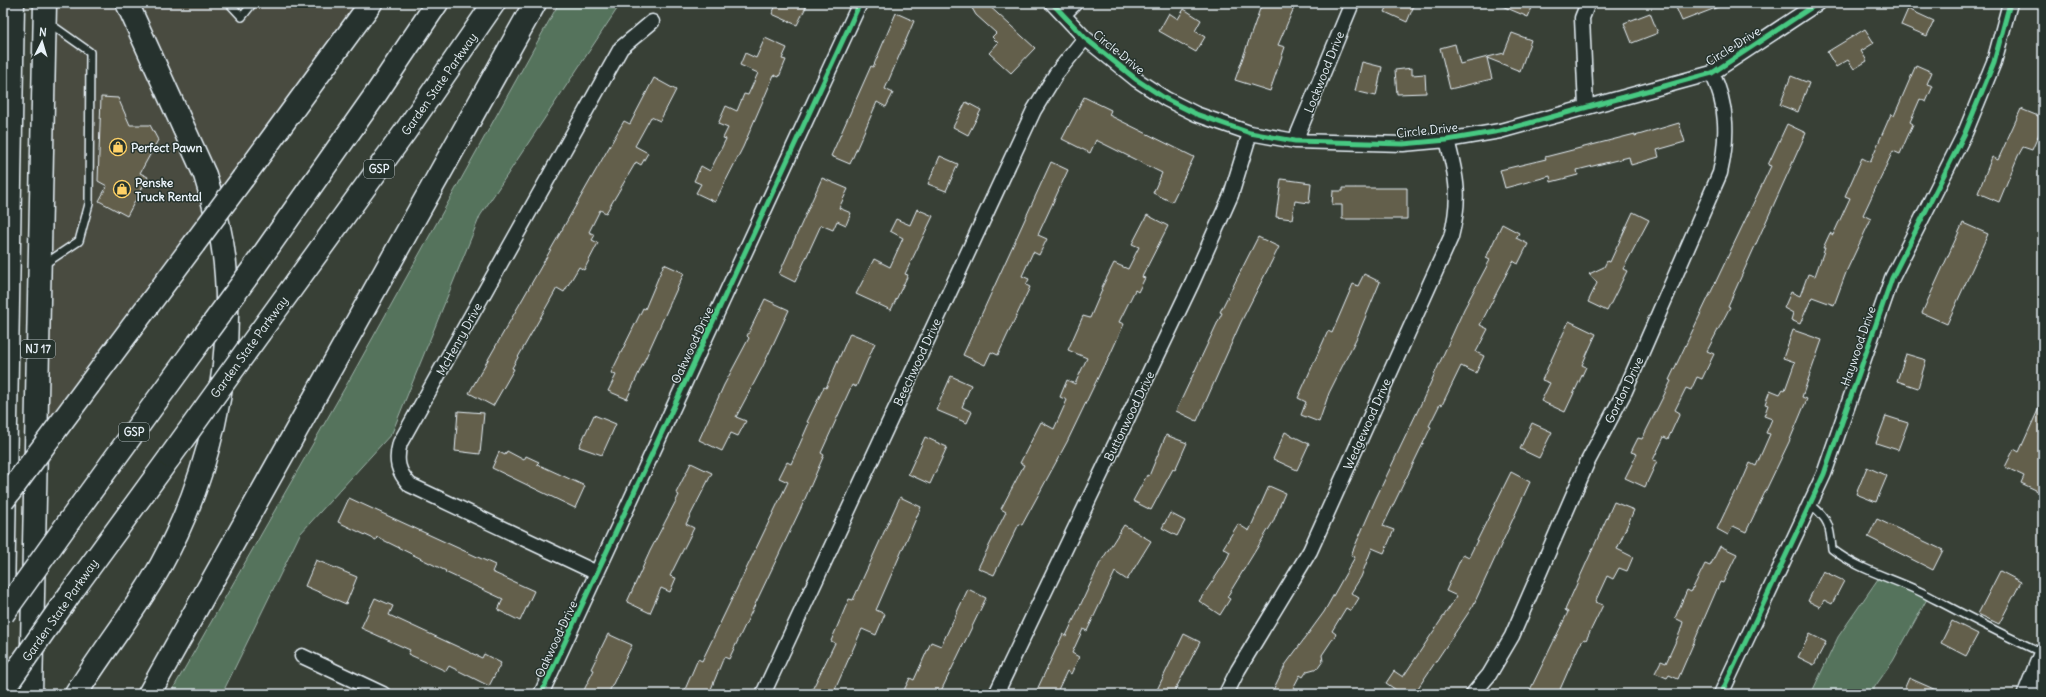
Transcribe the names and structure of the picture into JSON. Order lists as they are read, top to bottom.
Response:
{
  "streets": {
    "highway": ["Garden State Parkway", "GSP", "NJ 17"],
    "street": [
      "Circle Drive",
      "Lockwood Drive",
      "McHenry Drive",
      "Oakwood Drive",
      "Haywood Drive",
      "Beechwood Drive",
      "Gordon Drive",
      "Buttonwood Drive",
      "Wedgewood Drive"
    ]
  },
  "crossings": [
    ["Circle Drive", "Lockwood Drive"],
    ["Circle Drive", "Beechwood Drive"],
    ["Circle Drive", "Gordon Drive"],
    ["Circle Drive", "Buttonwood Drive"],
    ["Circle Drive", "Wedgewood Drive"],
    ["McHenry Drive", "Oakwood Drive"]
  ],
  "places": {
    "shop": ["Perfect Pawn", "Penske Truck Rental"]
  },
  "north": "top"
}
